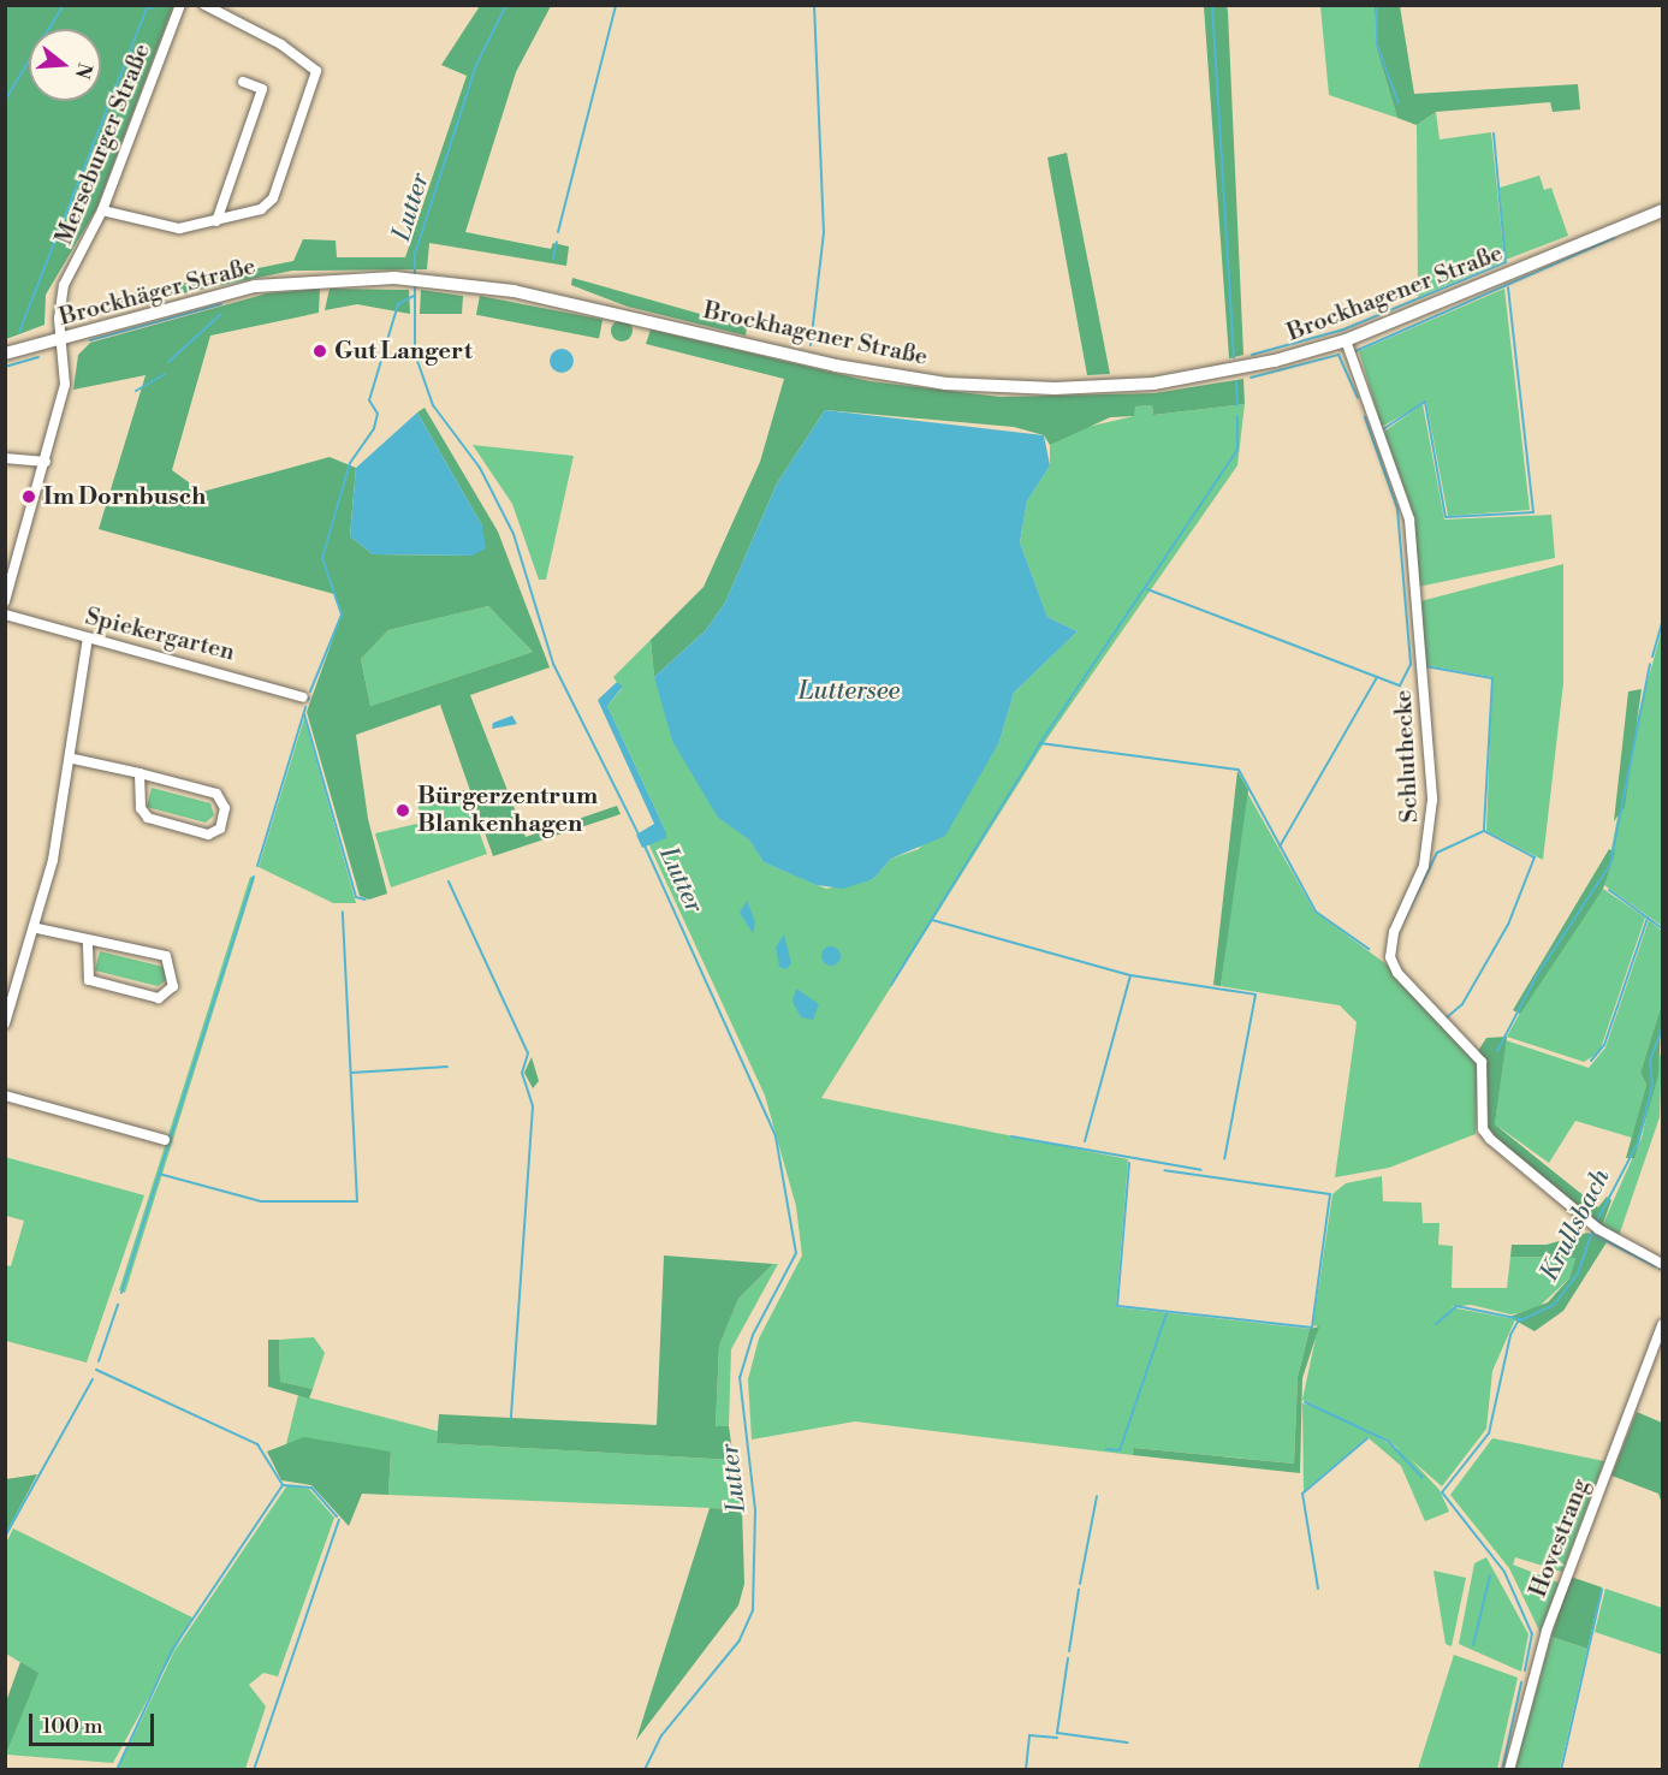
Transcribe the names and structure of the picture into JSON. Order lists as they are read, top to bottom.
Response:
{
  "streets": {
    "main road": ["Brockhäger Straße", "Brockhagener Straße"],
    "street": [
      "Merseburger Straße",
      "Spiekergarten",
      "Schluthecke",
      "Hovestrang"
    ]
  },
  "crossings": [
    ["Merseburger Straße", "Brockhäger Straße"],
    ["Brockhäger Straße", "Brockhagener Straße"],
    ["Brockhagener Straße", "Schluthecke"]
  ],
  "water": ["Lutter", "Luttersee", "Krullsbach"],
  "places": ["Gut Langert", "Im Dornbusch", "Bürgerzentrum Blankenhagen"],
  "scale_bar": "100 m",
  "north": "right"
}
